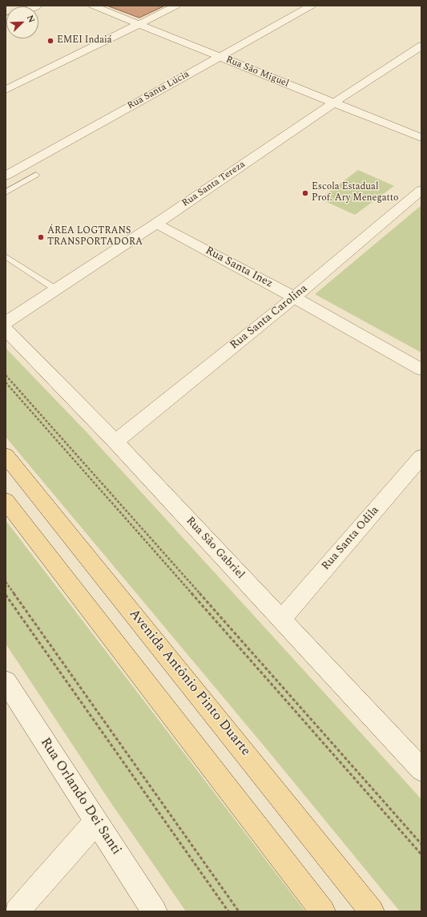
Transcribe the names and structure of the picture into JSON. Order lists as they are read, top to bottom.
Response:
{
  "streets": {
    "main road": ["Avenida Antônio Pinto Duarte"],
    "street": [
      "Rua São Miguel",
      "Rua Santa Lúcia",
      "Rua Santa Tereza",
      "Rua Santa Inez",
      "Rua Santa Carolina",
      "Rua Santa Odila",
      "Rua São Gabriel",
      "Rua Orlando Dei Santi"
    ]
  },
  "crossings": [
    ["Rua São Miguel", "Rua Santa Lúcia"],
    ["Rua São Miguel", "Rua Santa Tereza"],
    ["Rua Santa Tereza", "Rua Santa Inez"],
    ["Rua Santa Inez", "Rua Santa Carolina"],
    ["Rua Santa Carolina", "Rua São Gabriel"],
    ["Rua Santa Odila", "Rua São Gabriel"]
  ],
  "places": ["EMEI Indaiá", "Escola Estadual Prof. Ary Menegatto", "ÁREA LOGTRANS TRANSPORTADORA"],
  "north": "top right"
}
